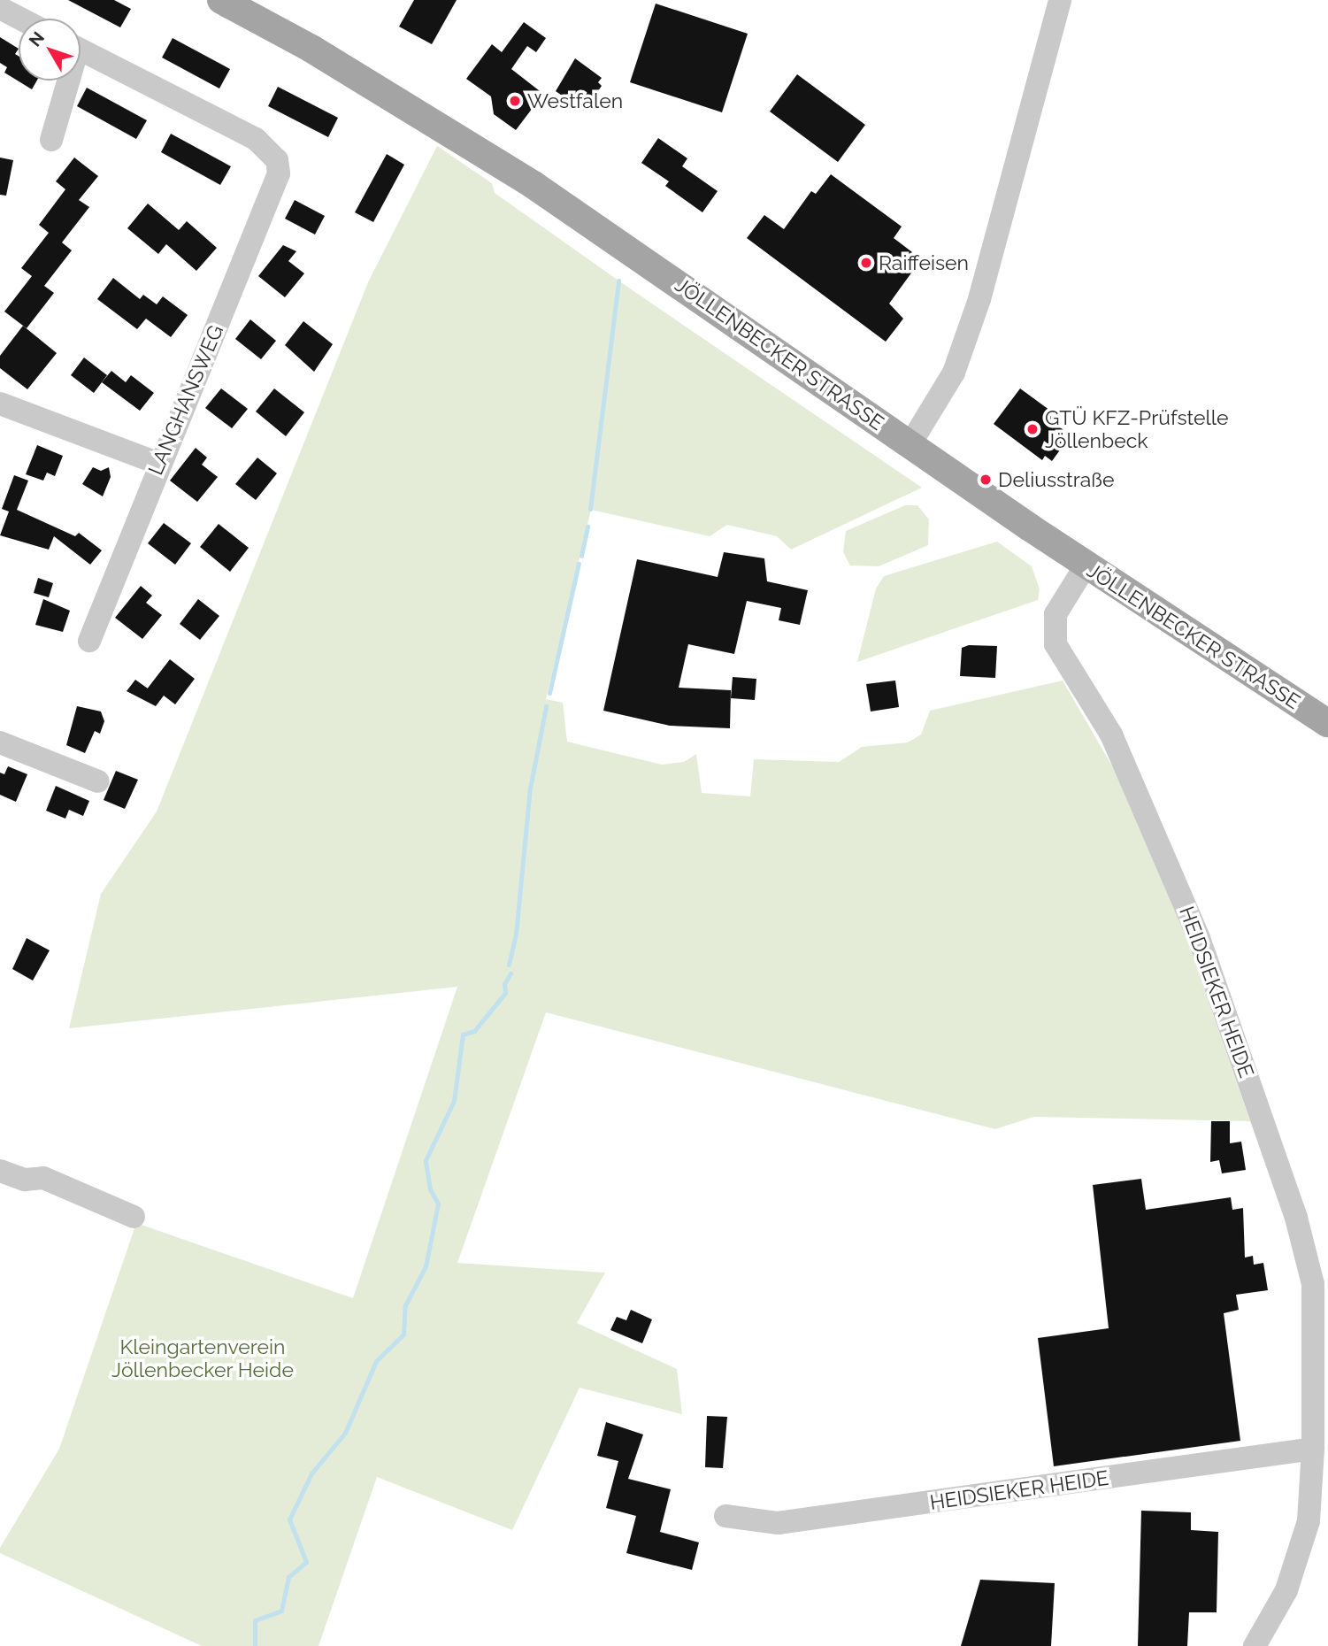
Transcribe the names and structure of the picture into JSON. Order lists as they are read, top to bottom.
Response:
{
  "streets": {
    "main road": ["JÖLLENBECKER STRASSE"],
    "street": ["LANGHANSWEG", "HEIDSIEKER HEIDE"]
  },
  "crossings": [
    ["JÖLLENBECKER STRASSE", "HEIDSIEKER HEIDE"]
  ],
  "parks": ["Kleingartenverein Jöllenbecker Heide"],
  "places": [
    "Westfalen",
    "Raiffeisen",
    "GTÜ KFZ-Prüfstelle Jöllenbeck",
    "Deliusstraße"
  ],
  "north": "top left"
}
